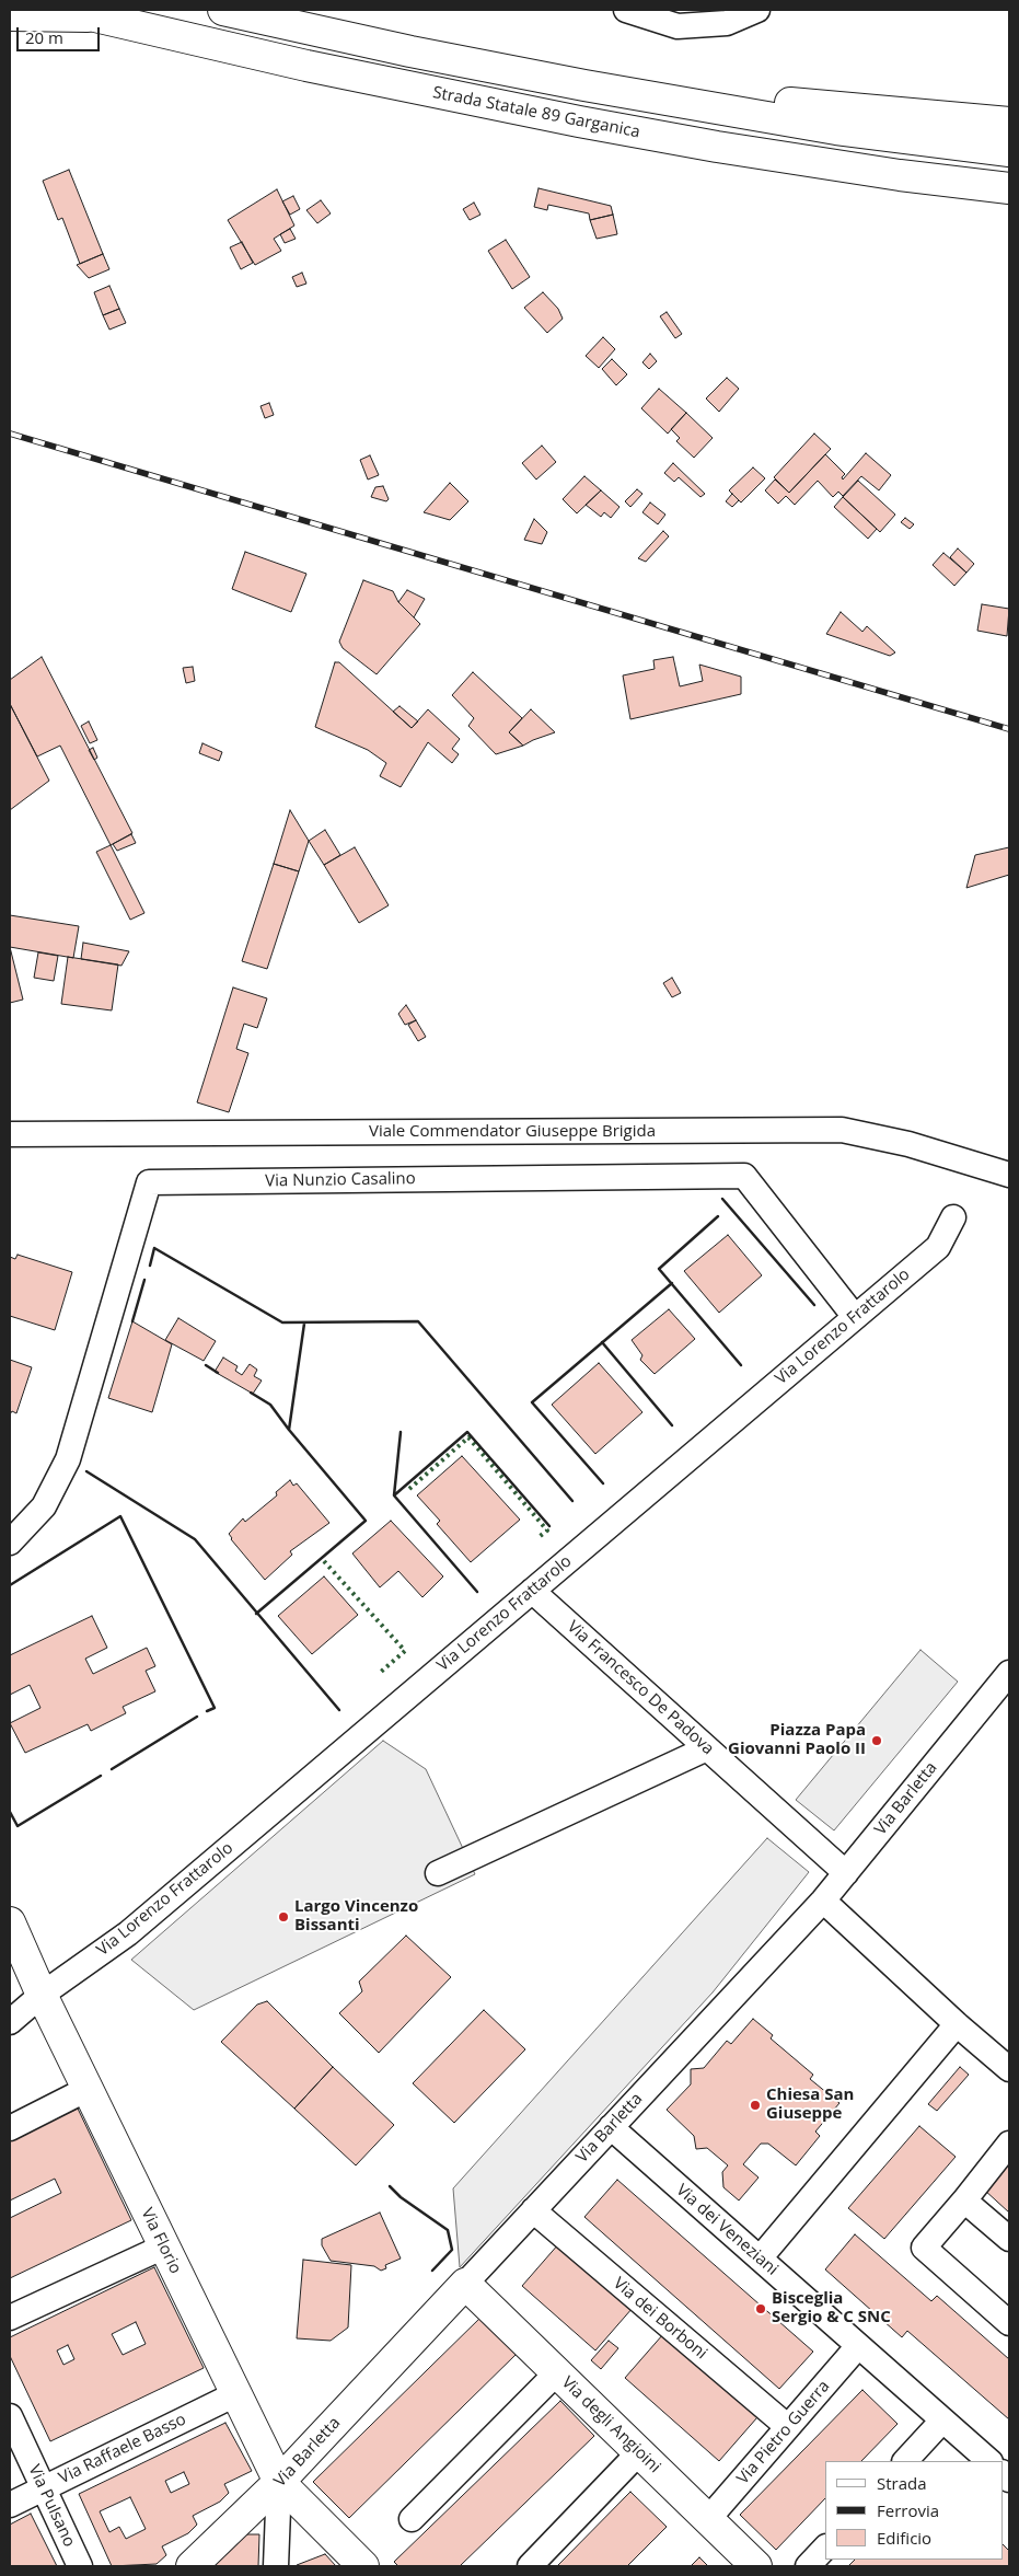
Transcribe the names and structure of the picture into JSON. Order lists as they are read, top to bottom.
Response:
{
  "streets": {
    "main road": [
      "Strada Statale 89 Garganica",
      "Via Barletta",
      "Via Florio",
      "Via degli Angioini"
    ],
    "street": [
      "Viale Commendator Giuseppe Brigida",
      "Via Nunzio Casalino",
      "Via Lorenzo Frattarolo",
      "Via Francesco De Padova",
      "Via dei Veneziani",
      "Via dei Borboni",
      "Via Pietro Guerra",
      "Via Raffaele Basso",
      "Via Pulsano"
    ]
  },
  "crossings": [
    ["Via Nunzio Casalino", "Via Lorenzo Frattarolo"],
    ["Via Lorenzo Frattarolo", "Via Francesco De Padova"],
    ["Via Lorenzo Frattarolo", "Via Florio"],
    ["Via Francesco De Padova", "Via Barletta"],
    ["Via Barletta", "Via dei Veneziani"],
    ["Via Barletta", "Via Florio"],
    ["Via Barletta", "Via dei Borboni"],
    ["Via Barletta", "Via degli Angioini"],
    ["Via dei Veneziani", "Via Pietro Guerra"],
    ["Via Florio", "Via Raffaele Basso"],
    ["Via dei Borboni", "Via Pietro Guerra"],
    ["Via degli Angioini", "Via Pietro Guerra"],
    ["Via Raffaele Basso", "Via Pulsano"]
  ],
  "places": [
    "Piazza Papa Giovanni Paolo II",
    "Largo Vincenzo Bissanti",
    "Chiesa San Giuseppe",
    "Bisceglia Sergio & C SNC"
  ],
  "legend": ["Strada", "Ferrovia", "Edificio"],
  "scale_bar": "20 m"
}
